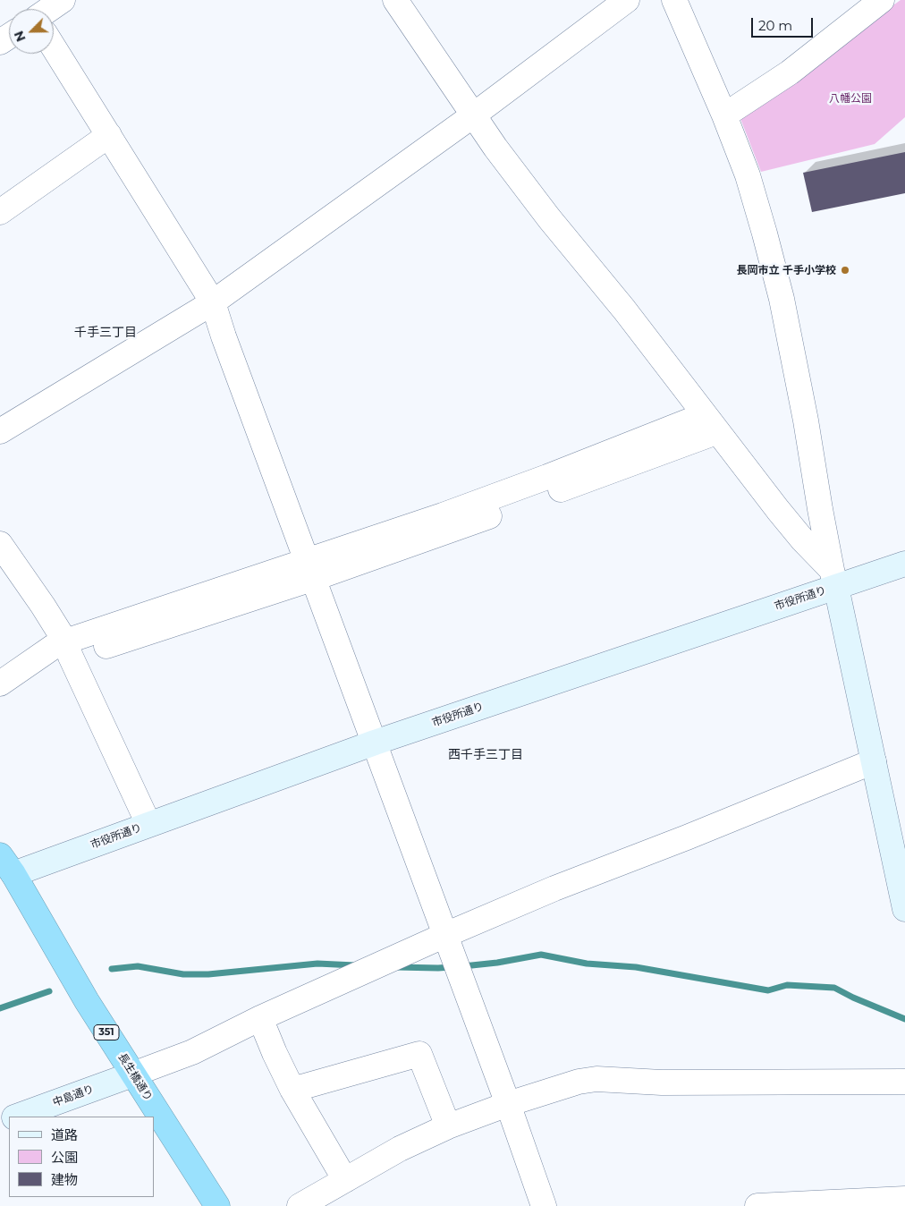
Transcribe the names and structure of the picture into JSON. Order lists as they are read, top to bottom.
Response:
{
  "streets": {
    "highway": ["351", "長生橋通り"],
    "street": ["市役所通り", "中島通り"]
  },
  "crossings": [
    ["市役所通り", "長生橋通り"],
    ["長生橋通り", "中島通り"]
  ],
  "districts": ["千手三丁目", "西千手三丁目"],
  "parks": ["八幡公園"],
  "places": ["長岡市立 千手小学校"],
  "legend": ["道路", "公園", "建物"],
  "scale_bar": "20 m",
  "north": "bottom left"
}
